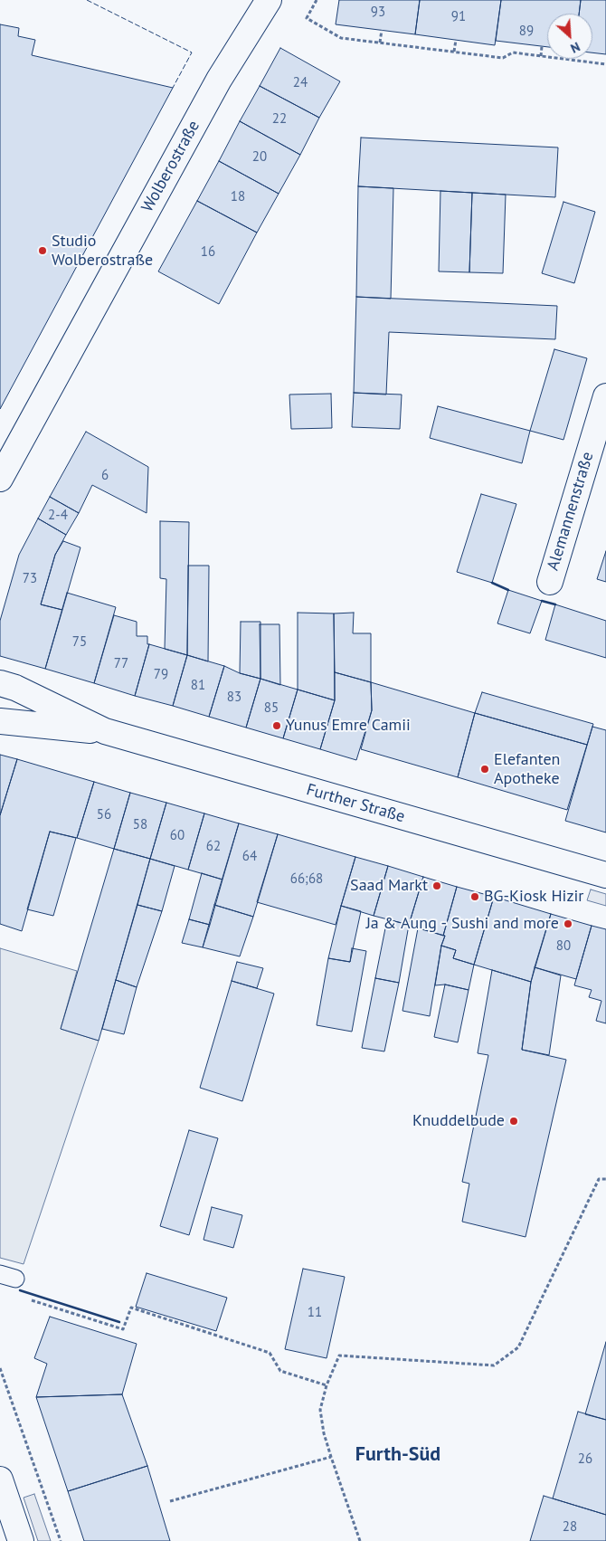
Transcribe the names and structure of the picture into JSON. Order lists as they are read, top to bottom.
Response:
{
  "streets": {
    "street": ["Wolberostraße", "Alemannenstraße", "Further Straße"]
  },
  "districts": ["Furth-Süd"],
  "places": [
    "Studio Wolberostraße",
    "Yunus Emre Camii",
    "Elefanten Apotheke",
    "Saad Markt",
    "BG-Kiosk Hizir",
    "Ja & Aung - Sushi and more",
    "Knuddelbude"
  ],
  "house_numbers": [
    "93",
    "91",
    "89",
    "24",
    "22",
    "20",
    "18",
    "16",
    "6",
    "2-4",
    "73",
    "75",
    "77",
    "79",
    "81",
    "83",
    "85",
    "56",
    "58",
    "60",
    "62",
    "64",
    "66;68",
    "80",
    "11",
    "26",
    "28"
  ],
  "north": "bottom right"
}
